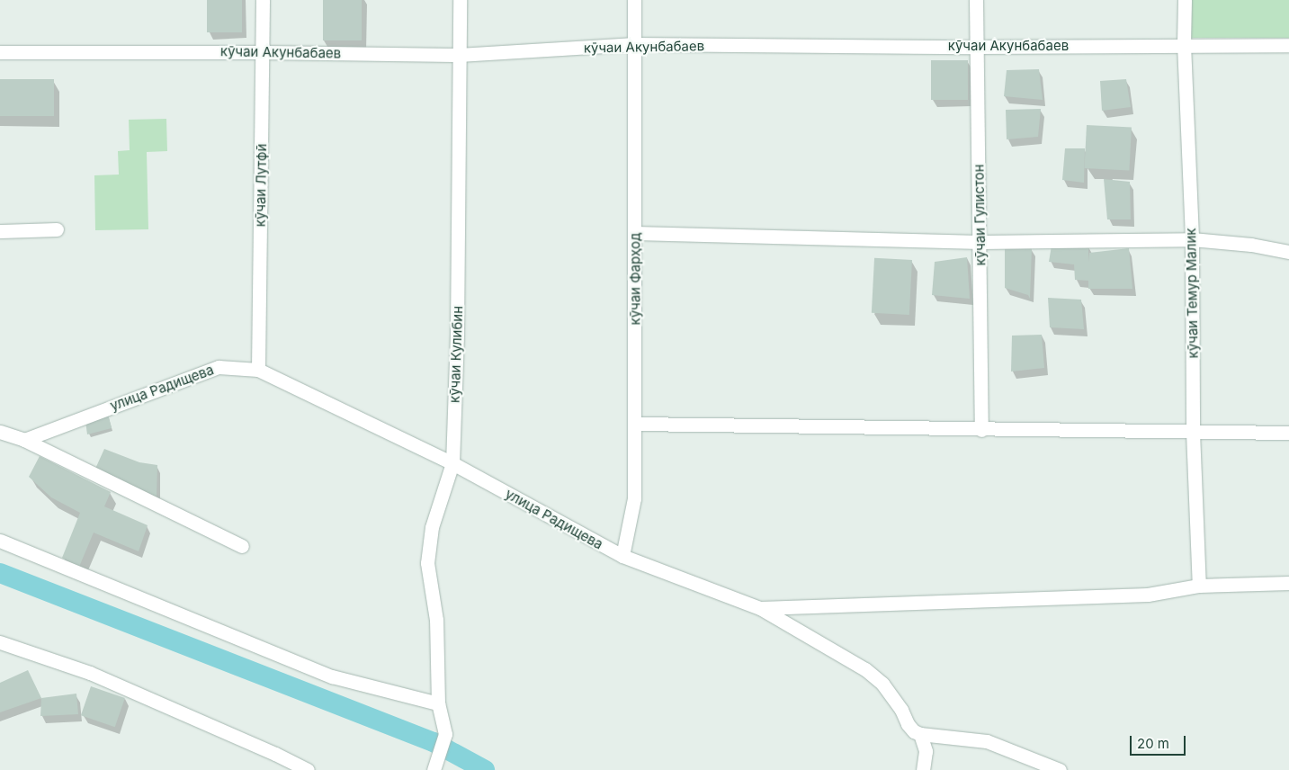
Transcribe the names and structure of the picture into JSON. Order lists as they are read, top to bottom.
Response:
{
  "streets": {
    "street": [
      "кӯчаи Акунбабаев",
      "кӯчаи Лутфӣ",
      "кӯчаи Гулистон",
      "кӯчаи Фарҳод",
      "кӯчаи Темур Малик",
      "кӯчаи Кулибин",
      "улица Радищева"
    ]
  },
  "crossings": [
    ["кӯчаи Акунбабаев", "кӯчаи Лутфӣ"],
    ["кӯчаи Акунбабаев", "кӯчаи Гулистон"],
    ["кӯчаи Акунбабаев", "кӯчаи Фарҳод"],
    ["кӯчаи Акунбабаев", "кӯчаи Темур Малик"],
    ["кӯчаи Акунбабаев", "кӯчаи Кулибин"],
    ["кӯчаи Лутфӣ", "улица Радищева"],
    ["кӯчаи Фарҳод", "улица Радищева"],
    ["кӯчаи Кулибин", "улица Радищева"]
  ],
  "scale_bar": "20 m"
}
